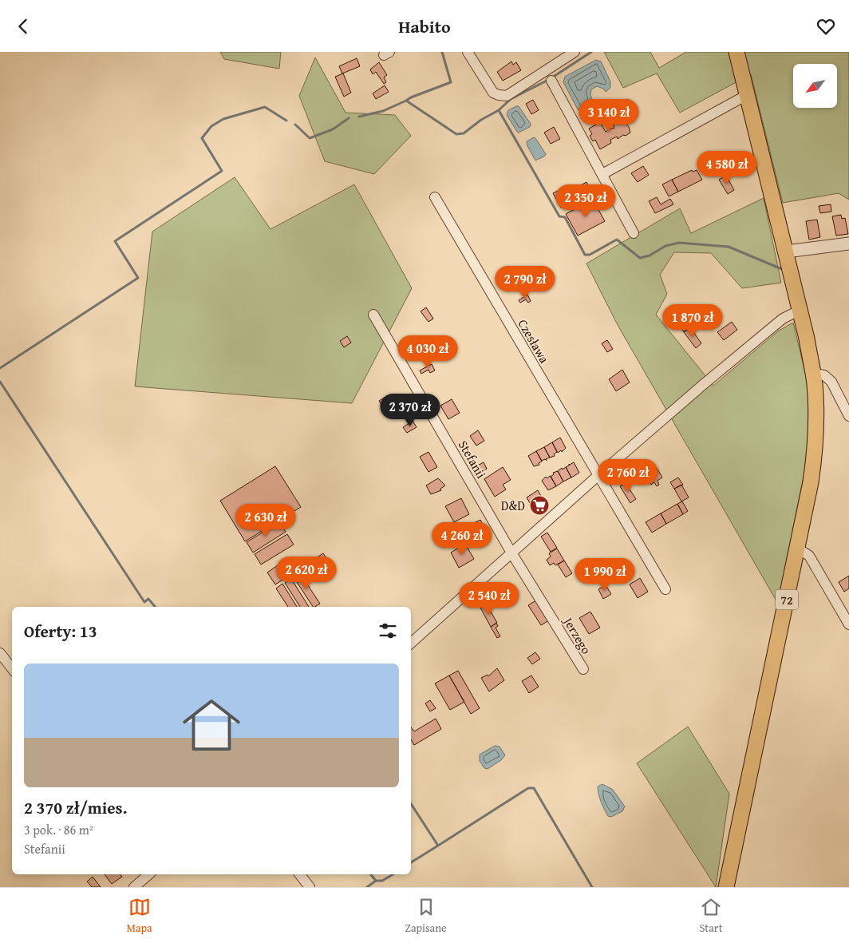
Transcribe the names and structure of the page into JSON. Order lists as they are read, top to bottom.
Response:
{
  "streets": {
    "main road": ["72"],
    "street": ["Czesława", "Stefanii", "Jerzego"]
  },
  "crossings": [
    ["Stefanii", "Jerzego"]
  ],
  "places": {
    "supermarket": ["D&D"]
  },
  "north": "bottom left",
  "page": {
    "header": "Habito",
    "price": [
      "3 140 zł",
      "4 580 zł",
      "2 350 zł",
      "2 790 zł",
      "1 870 zł",
      "4 030 zł",
      "2 370 zł",
      "2 760 zł",
      "2 630 zł",
      "4 260 zł",
      "2 620 zł",
      "1 990 zł",
      "2 540 zł"
    ],
    "heading": "Oferty: 13",
    "list": [
      {
        "name": "2 370 zł/mies.",
        "note": "3 pok. · 86 m² · Stefanii"
      }
    ],
    "tabs": ["Mapa", "Zapisane", "Start"]
  }
}
